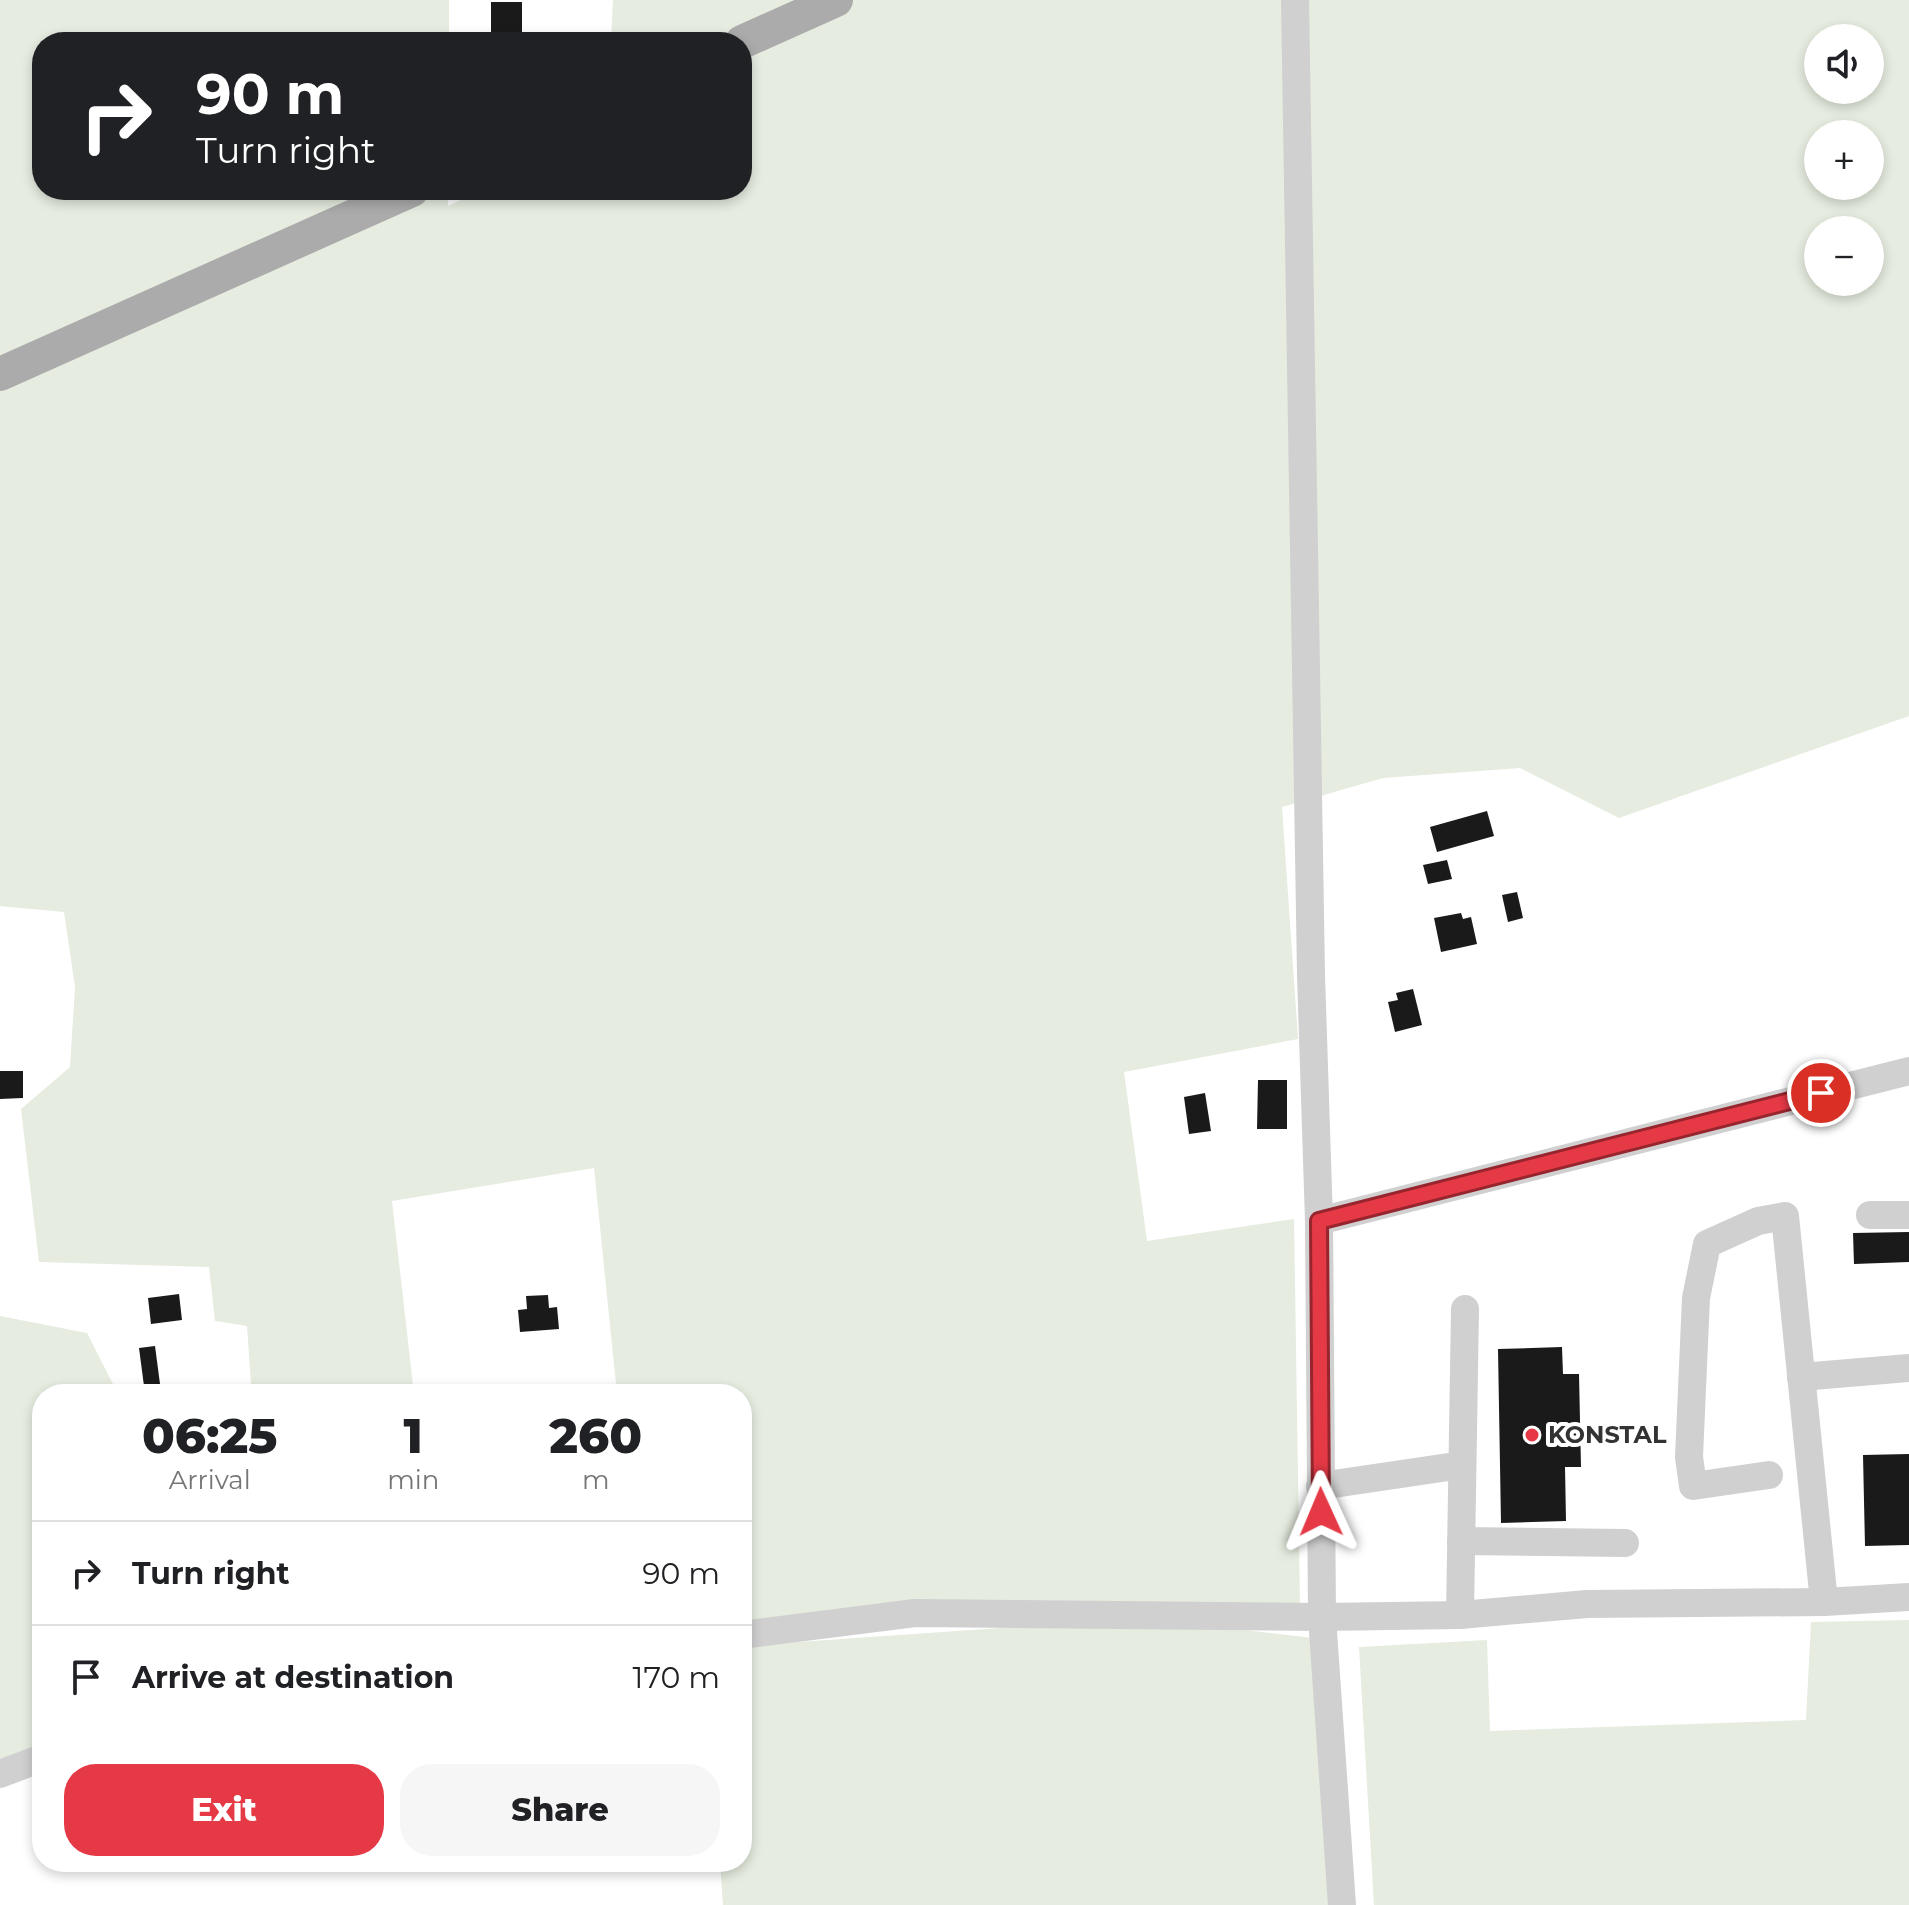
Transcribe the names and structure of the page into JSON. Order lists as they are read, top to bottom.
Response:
{
  "places": ["KONSTAL"],
  "page": {
    "map_buttons": ["+", "−"],
    "turn": ["90 m", "Turn right"],
    "eta": [
      "06:25",
      "Arrival",
      "1",
      "min",
      "260",
      "m"
    ],
    "list": [
      {
        "name": "Turn right",
        "value": "90 m"
      },
      {
        "name": "Arrive at destination",
        "value": "170 m"
      }
    ],
    "buttons": ["Exit", "Share"]
  }
}
